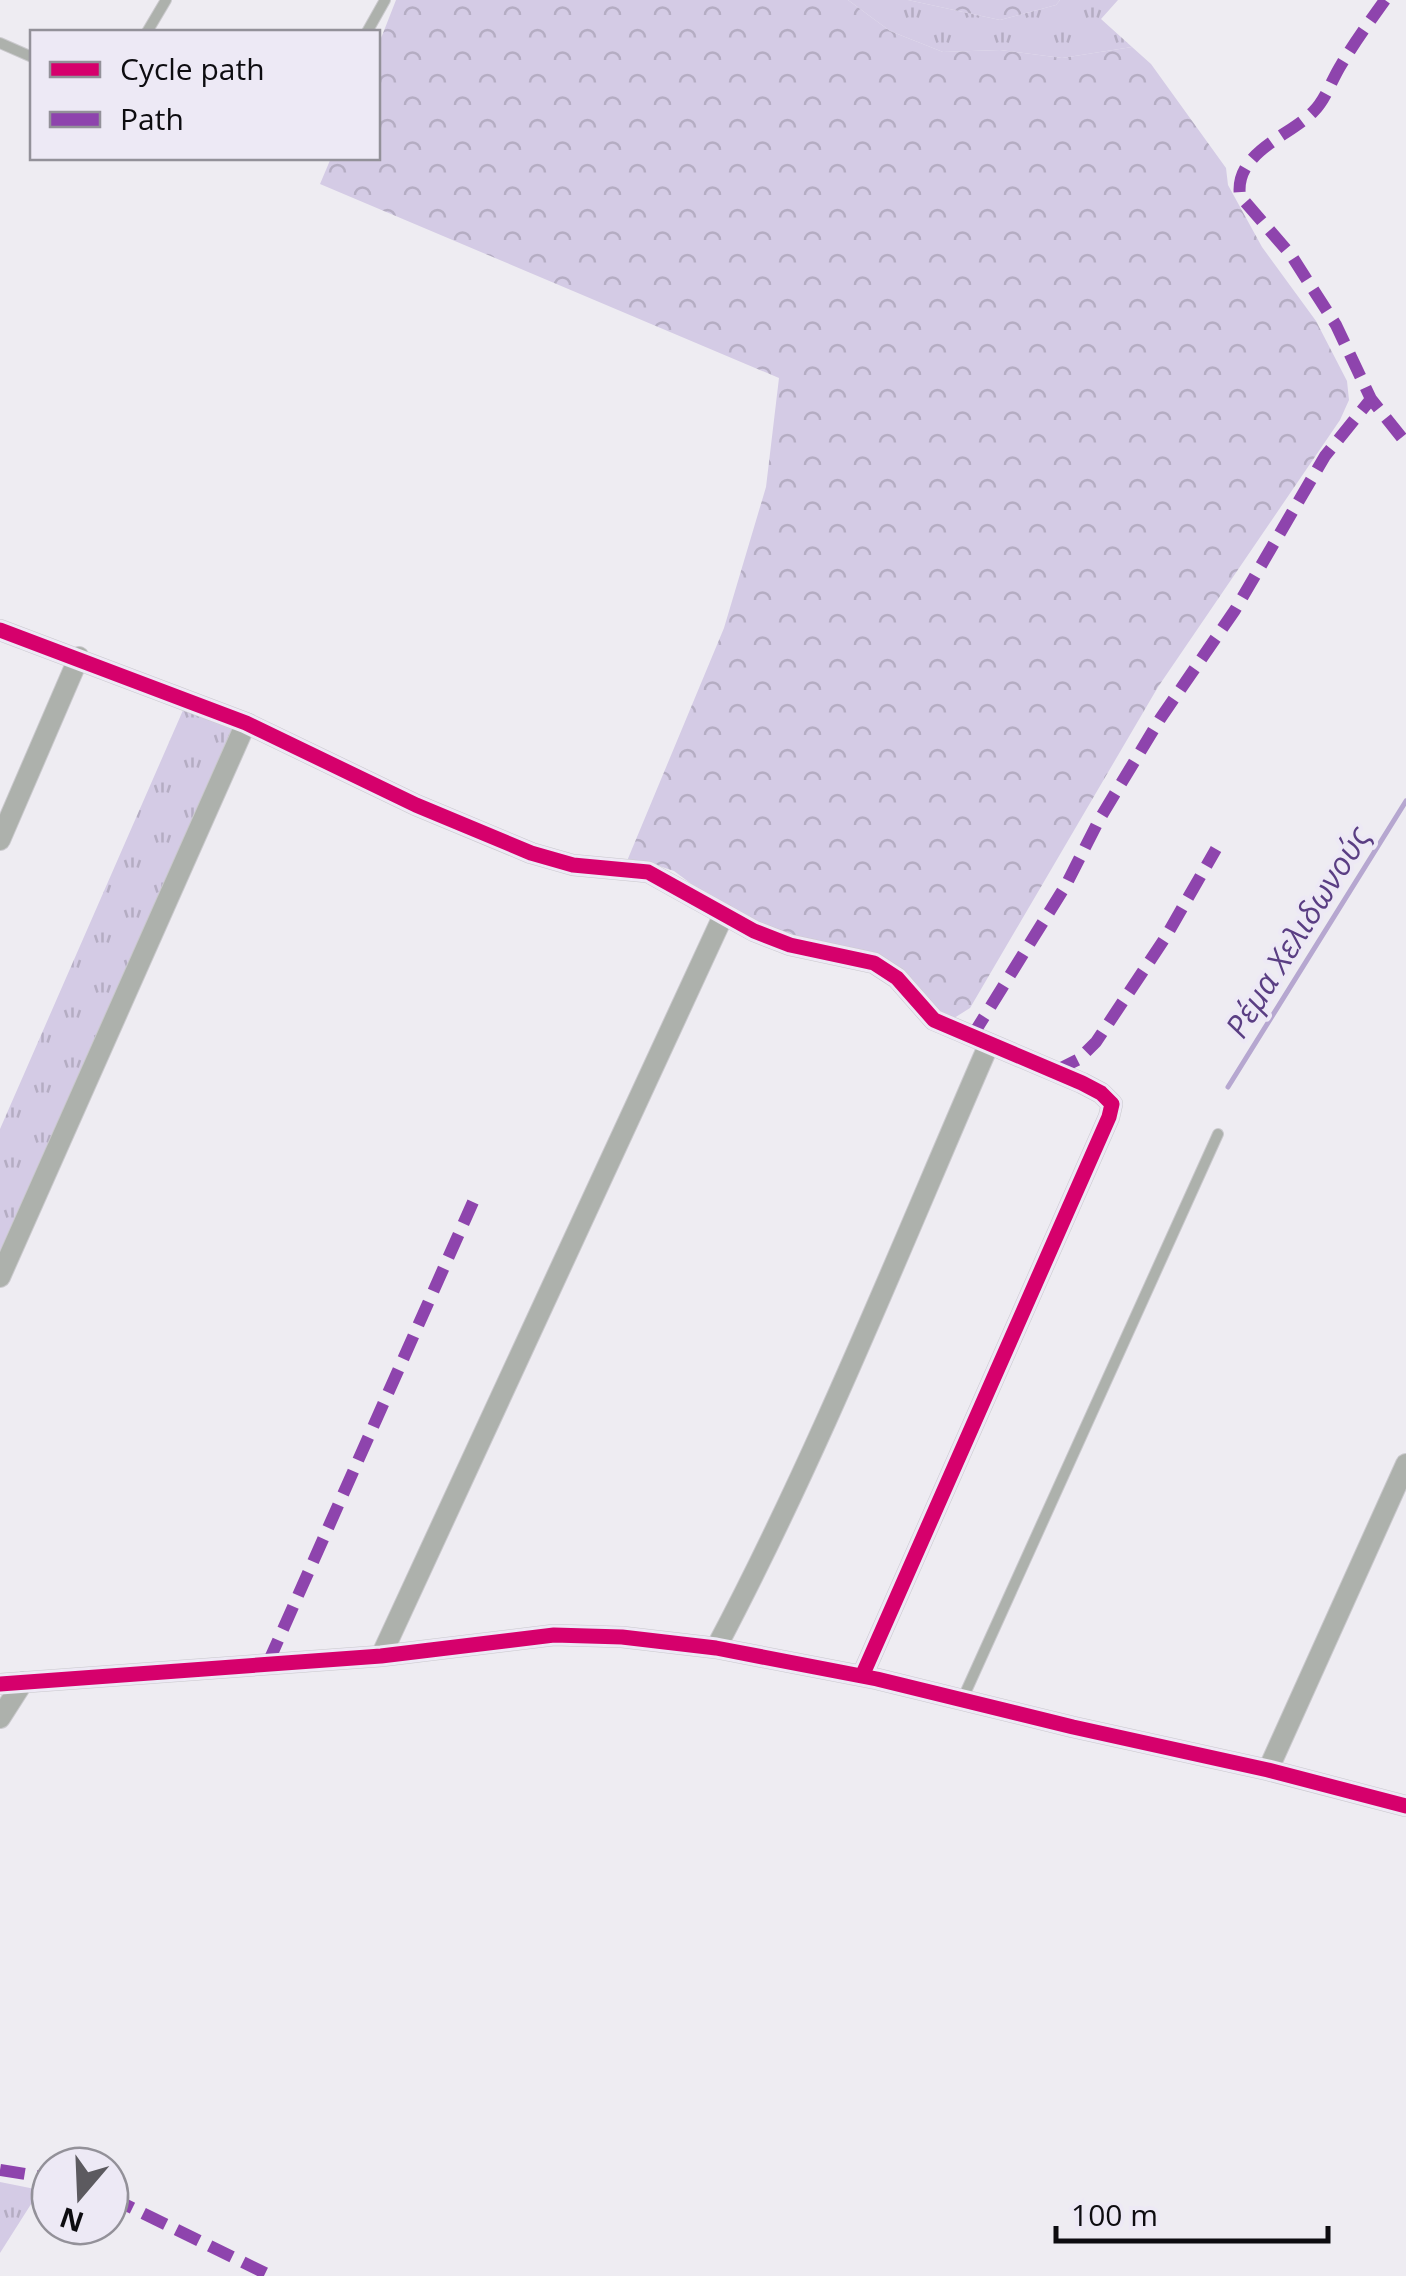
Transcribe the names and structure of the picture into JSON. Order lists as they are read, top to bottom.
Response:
{
  "water": ["Ρέμα Χελιδωνούς"],
  "legend": ["Cycle path", "Path"],
  "scale_bar": "100 m",
  "north": "bottom"
}
